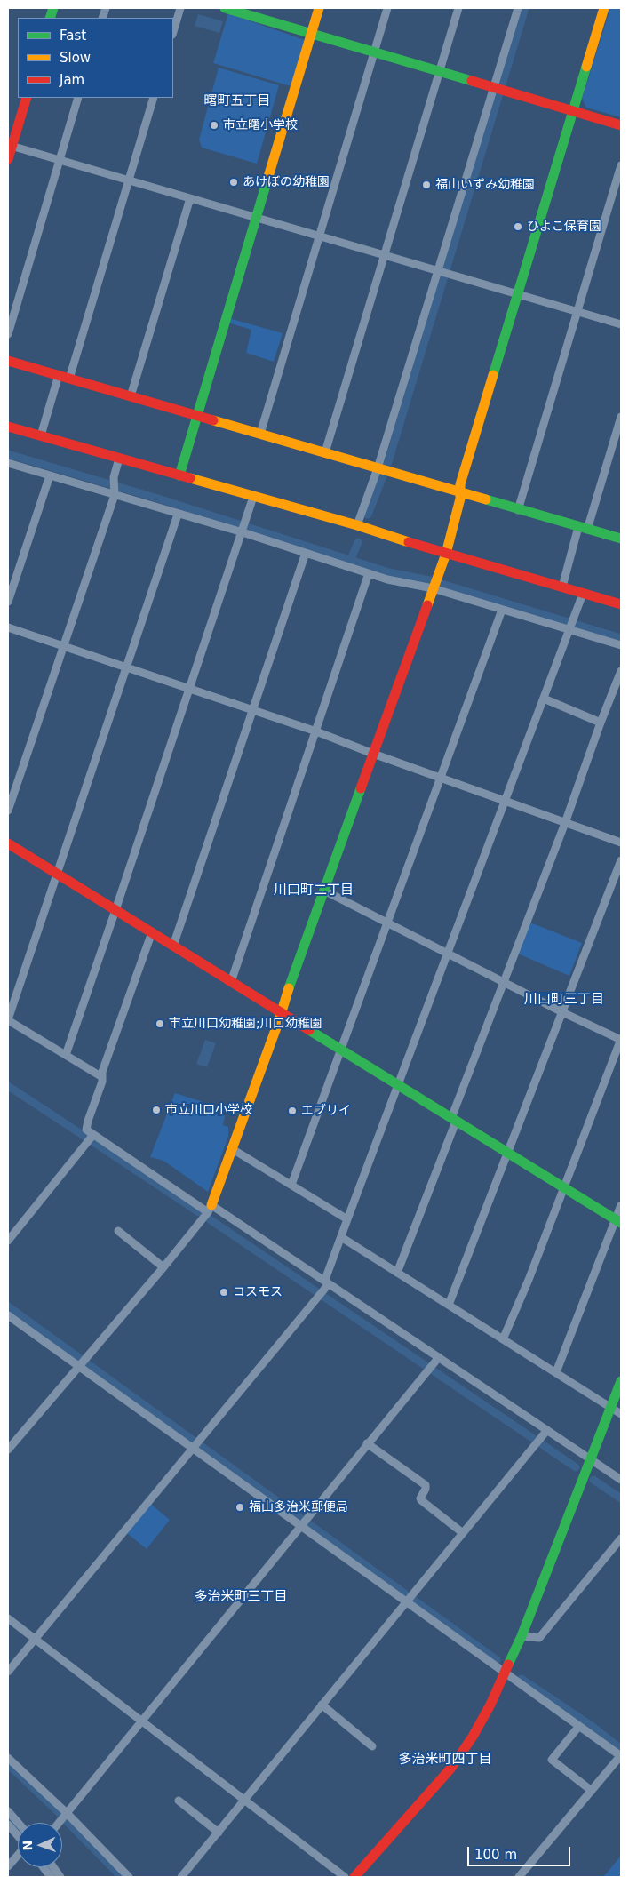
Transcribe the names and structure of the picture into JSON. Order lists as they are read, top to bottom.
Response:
{
  "districts": [
    "曙町五丁目",
    "川口町二丁目",
    "川口町三丁目",
    "多治米町三丁目",
    "多治米町四丁目"
  ],
  "places": [
    "市立曙小学校",
    "あけぼの幼稚園",
    "福山いずみ幼稚園",
    "ひよこ保育園",
    "市立川口幼稚園;川口幼稚園",
    "市立川口小学校",
    "エブリイ",
    "コスモス",
    "福山多治米郵便局"
  ],
  "legend": ["Fast", "Slow", "Jam"],
  "scale_bar": "100 m",
  "north": "left"
}
